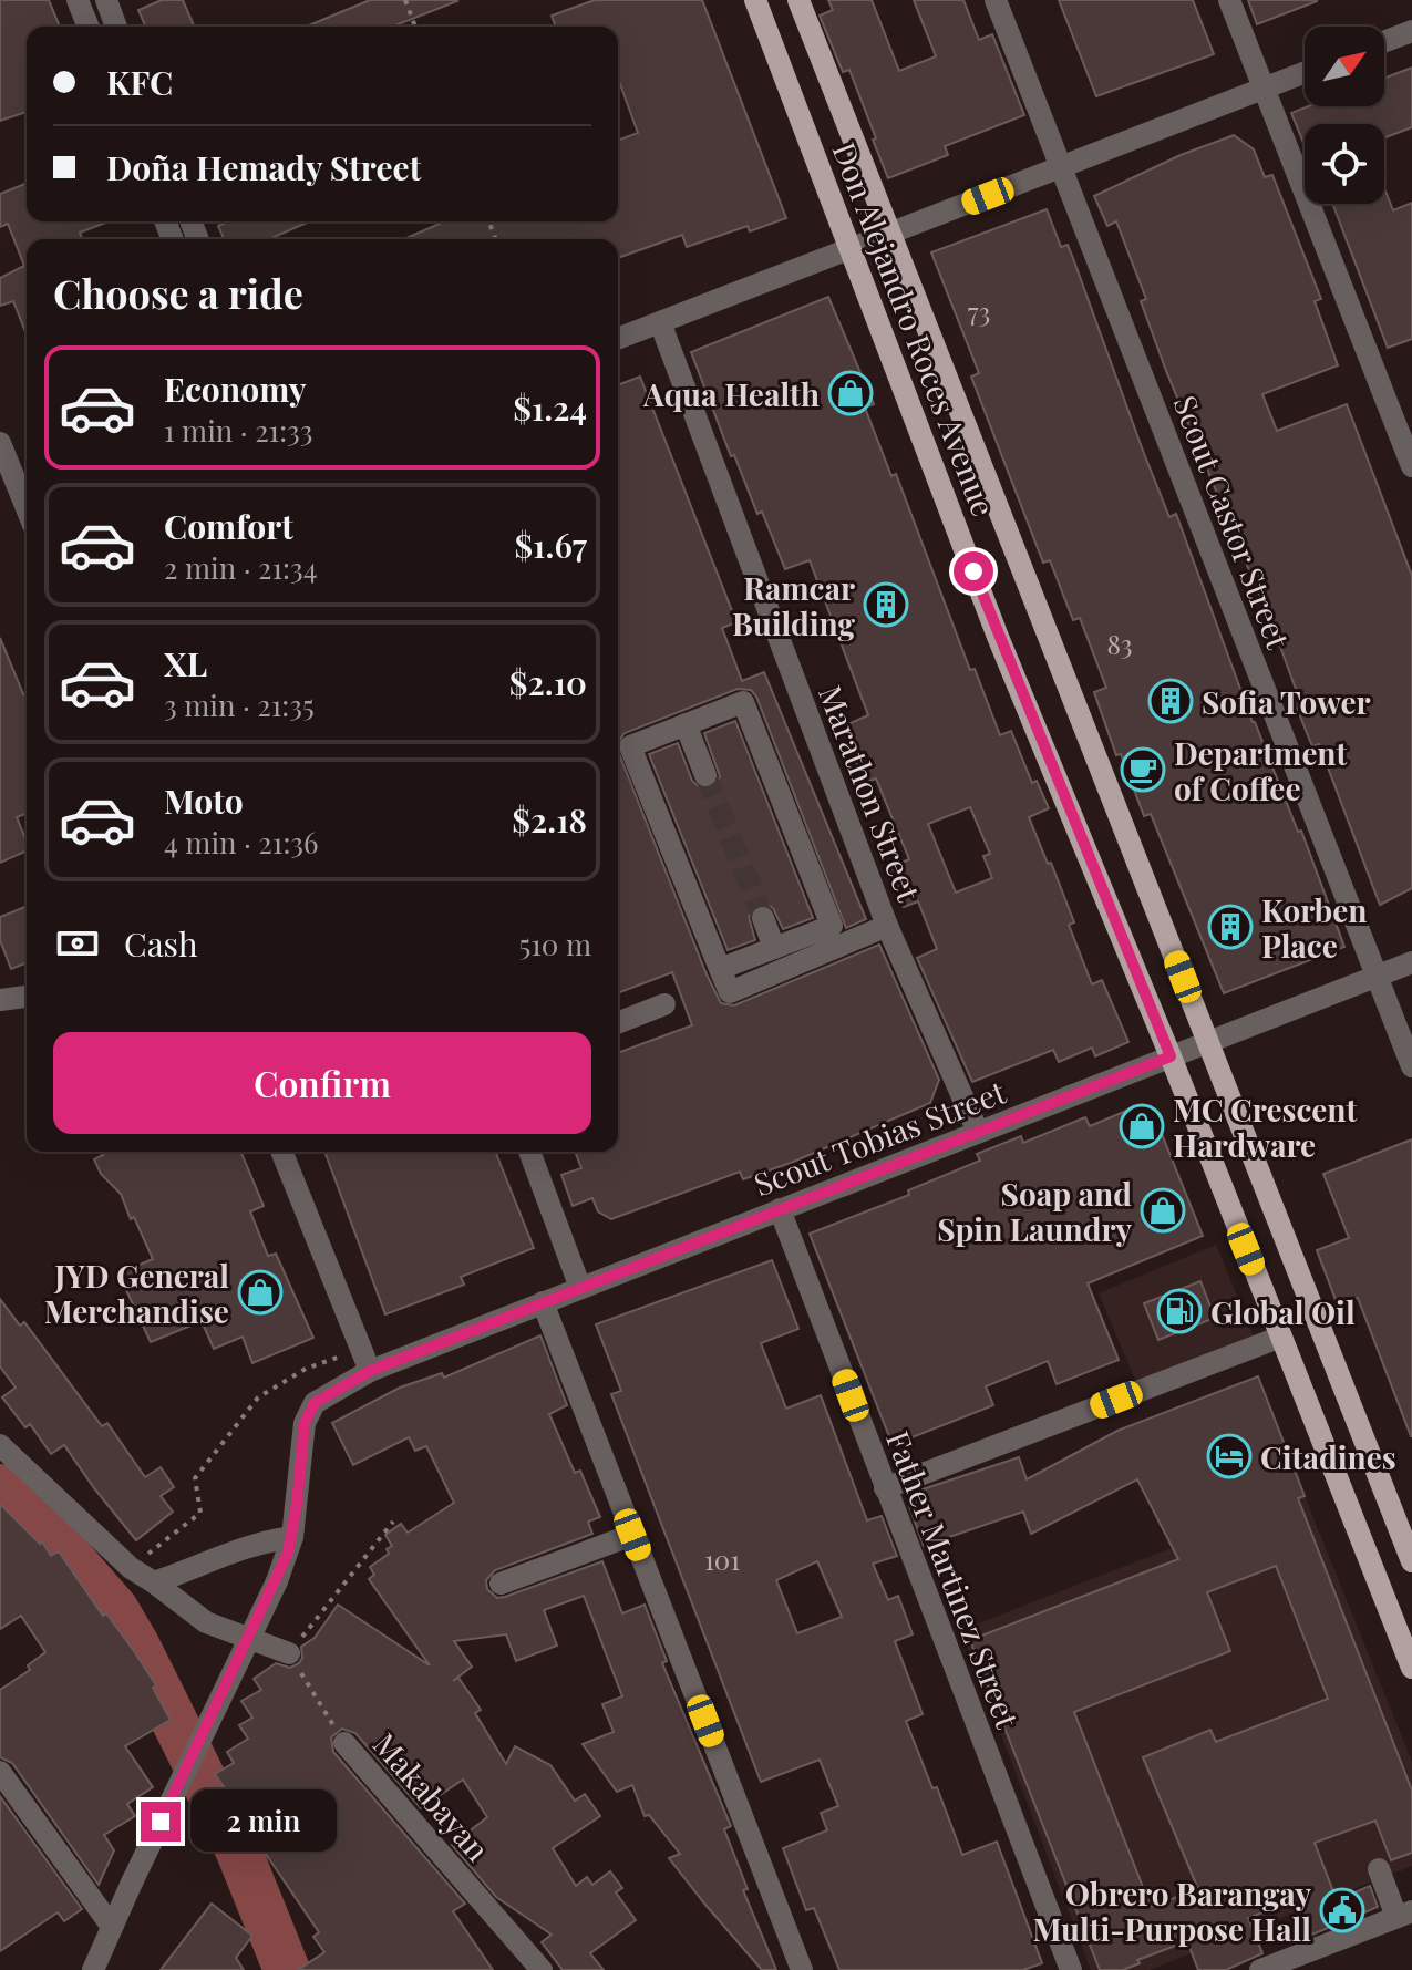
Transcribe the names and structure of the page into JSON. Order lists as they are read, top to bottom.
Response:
{
  "streets": {
    "main road": ["Don Alejandro Roces Avenue"],
    "street": [
      "Scout Castor Street",
      "Marathon Street",
      "Scout Tobias Street",
      "Father Martinez Street",
      "Makabayan"
    ]
  },
  "crossings": [
    ["Don Alejandro Roces Avenue", "Scout Tobias Street"],
    ["Scout Castor Street", "Scout Tobias Street"],
    ["Marathon Street", "Scout Tobias Street"],
    ["Scout Tobias Street", "Father Martinez Street"]
  ],
  "places": {
    "shop": [
      "Aqua Health",
      "MC Crescent Hardware",
      "Soap and Spin Laundry",
      "JYD General Merchandise"
    ],
    "building": ["Ramcar Building", "Sofia Tower", "Korben Place"],
    "cafe": ["Department of Coffee"],
    "fuel station": ["Global Oil"],
    "hotel": ["Citadines"],
    "public building": ["Obrero Barangay Multi-Purpose Hall"]
  },
  "house_numbers": ["73", "83", "101"],
  "north": "top right",
  "page": {
    "banner": ["KFC", "Doña Hemady Street"],
    "heading": "Choose a ride",
    "list": [
      {
        "name": "Economy",
        "note": "1 min · 21:33",
        "value": "$1.24"
      },
      {
        "name": "Comfort",
        "note": "2 min · 21:34",
        "value": "$1.67"
      },
      {
        "name": "XL",
        "note": "3 min · 21:35",
        "value": "$2.10"
      },
      {
        "name": "Moto",
        "note": "4 min · 21:36",
        "value": "$2.18"
      }
    ],
    "pay": ["Cash", "510 m"],
    "buttons": "Confirm",
    "bubble": "2 min"
  }
}
